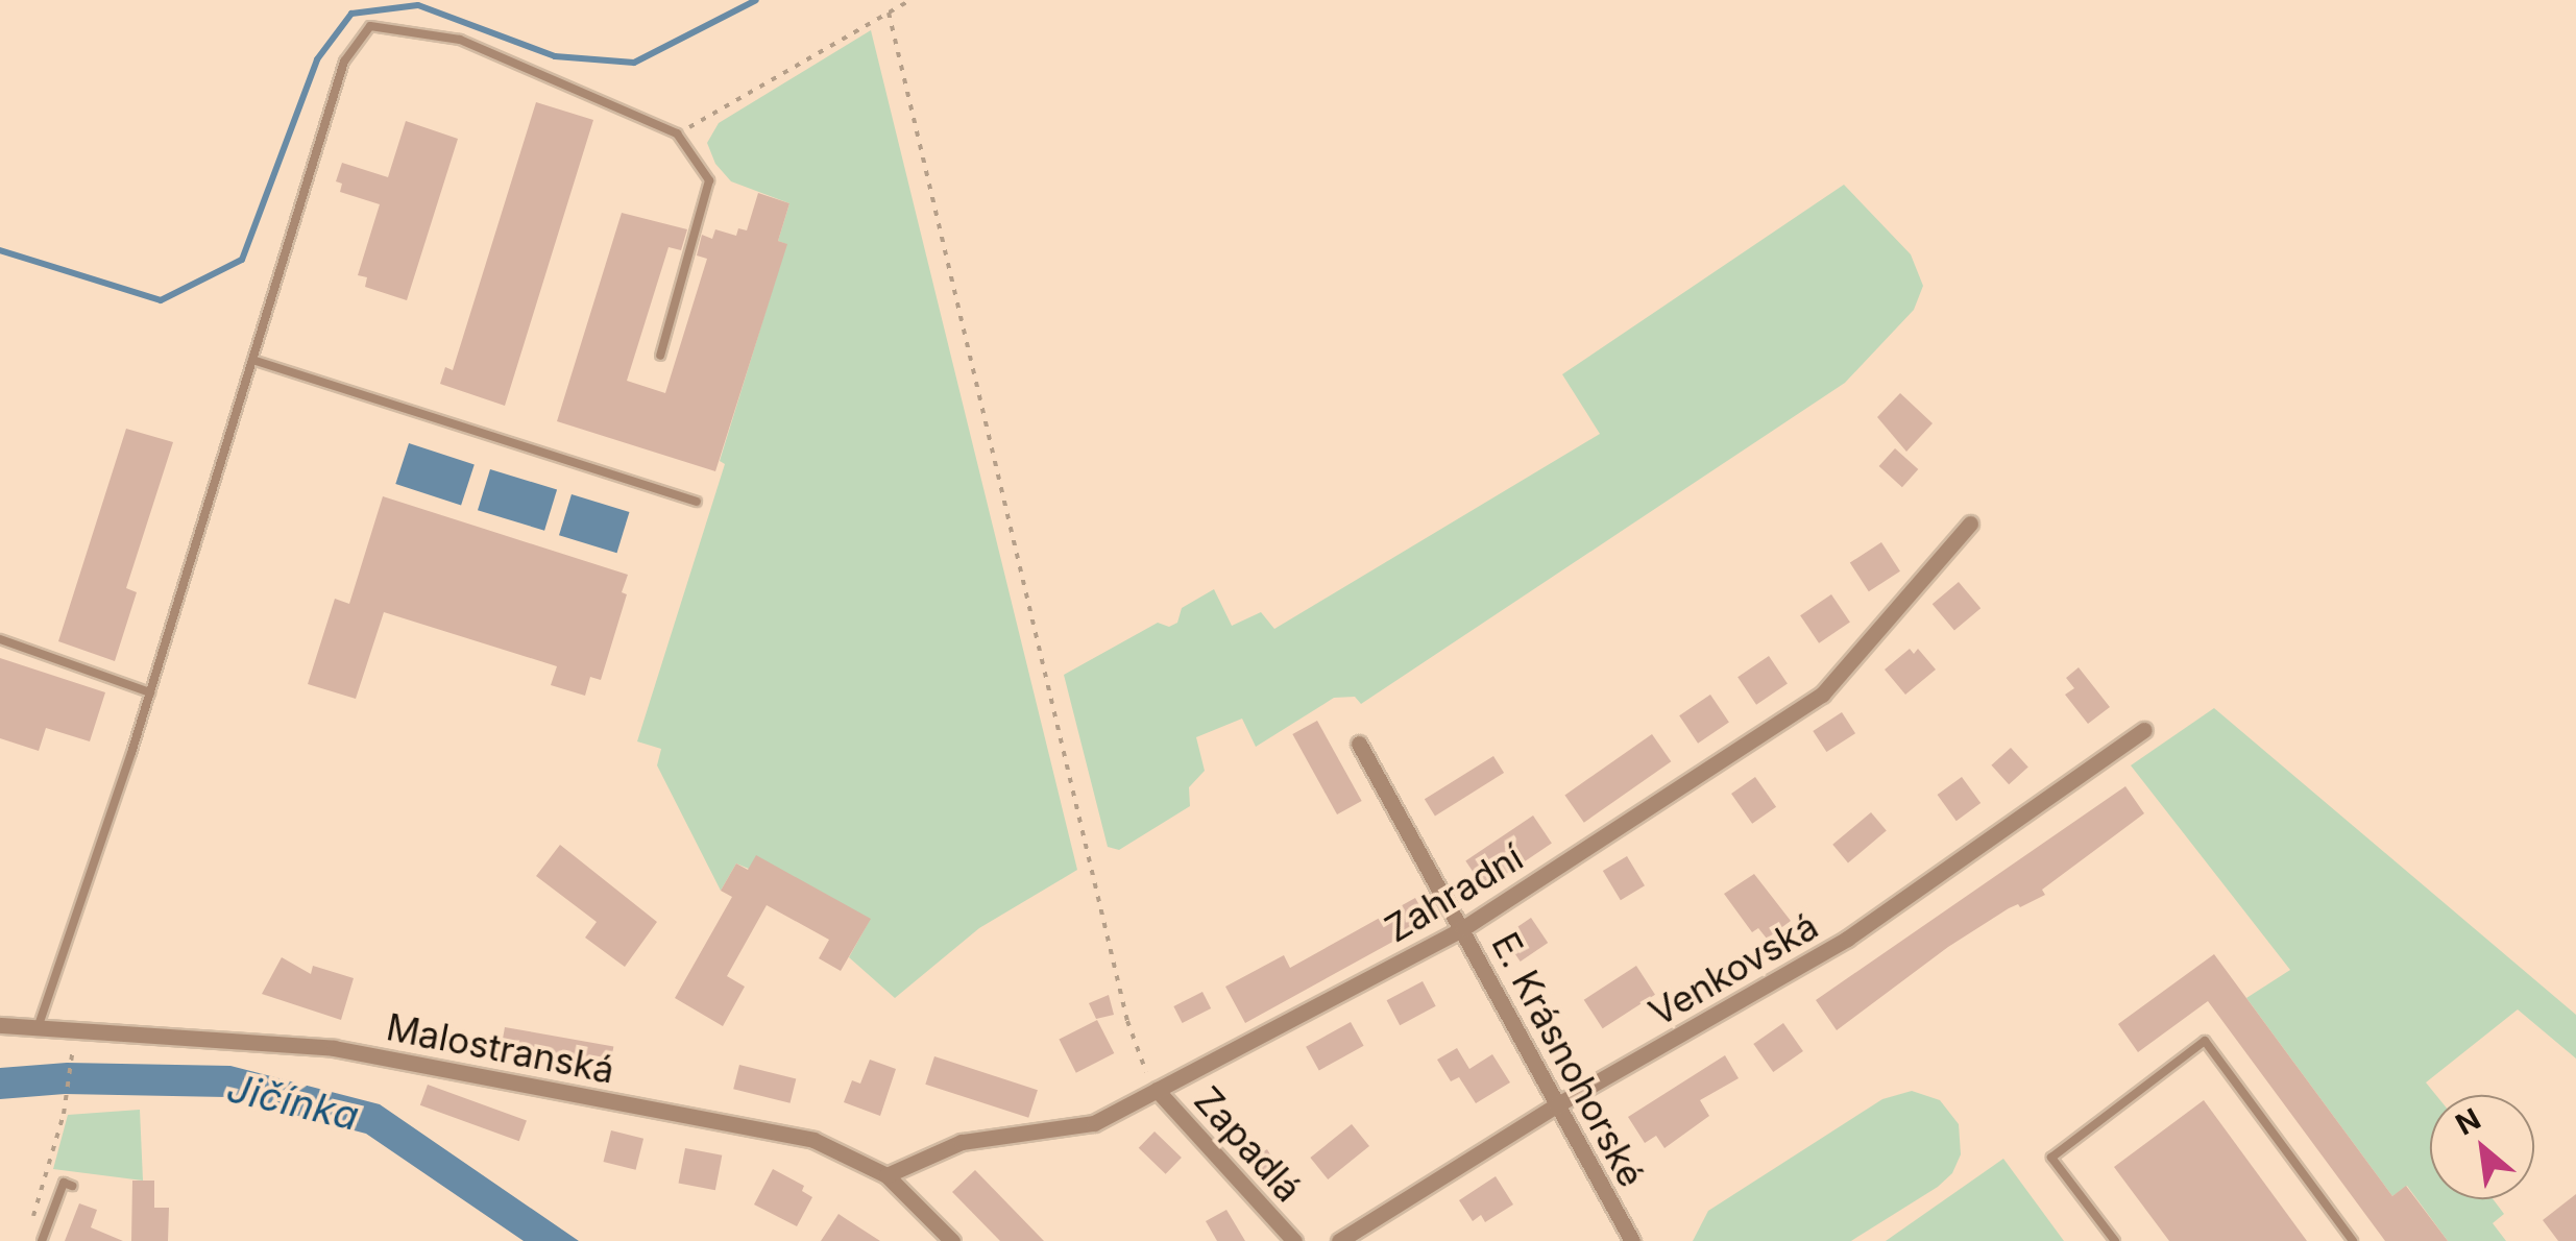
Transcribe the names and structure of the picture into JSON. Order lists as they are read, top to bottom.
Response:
{
  "streets": {
    "street": [
      "Zahradní",
      "Venkovská",
      "Malostranská",
      "E. Krásnohorské",
      "Zapadlá"
    ]
  },
  "crossings": [
    ["Zahradní", "Malostranská"],
    ["Zahradní", "E. Krásnohorské"],
    ["Zahradní", "Zapadlá"],
    ["Venkovská", "E. Krásnohorské"]
  ],
  "water": ["Jičínka"],
  "north": "top left"
}
